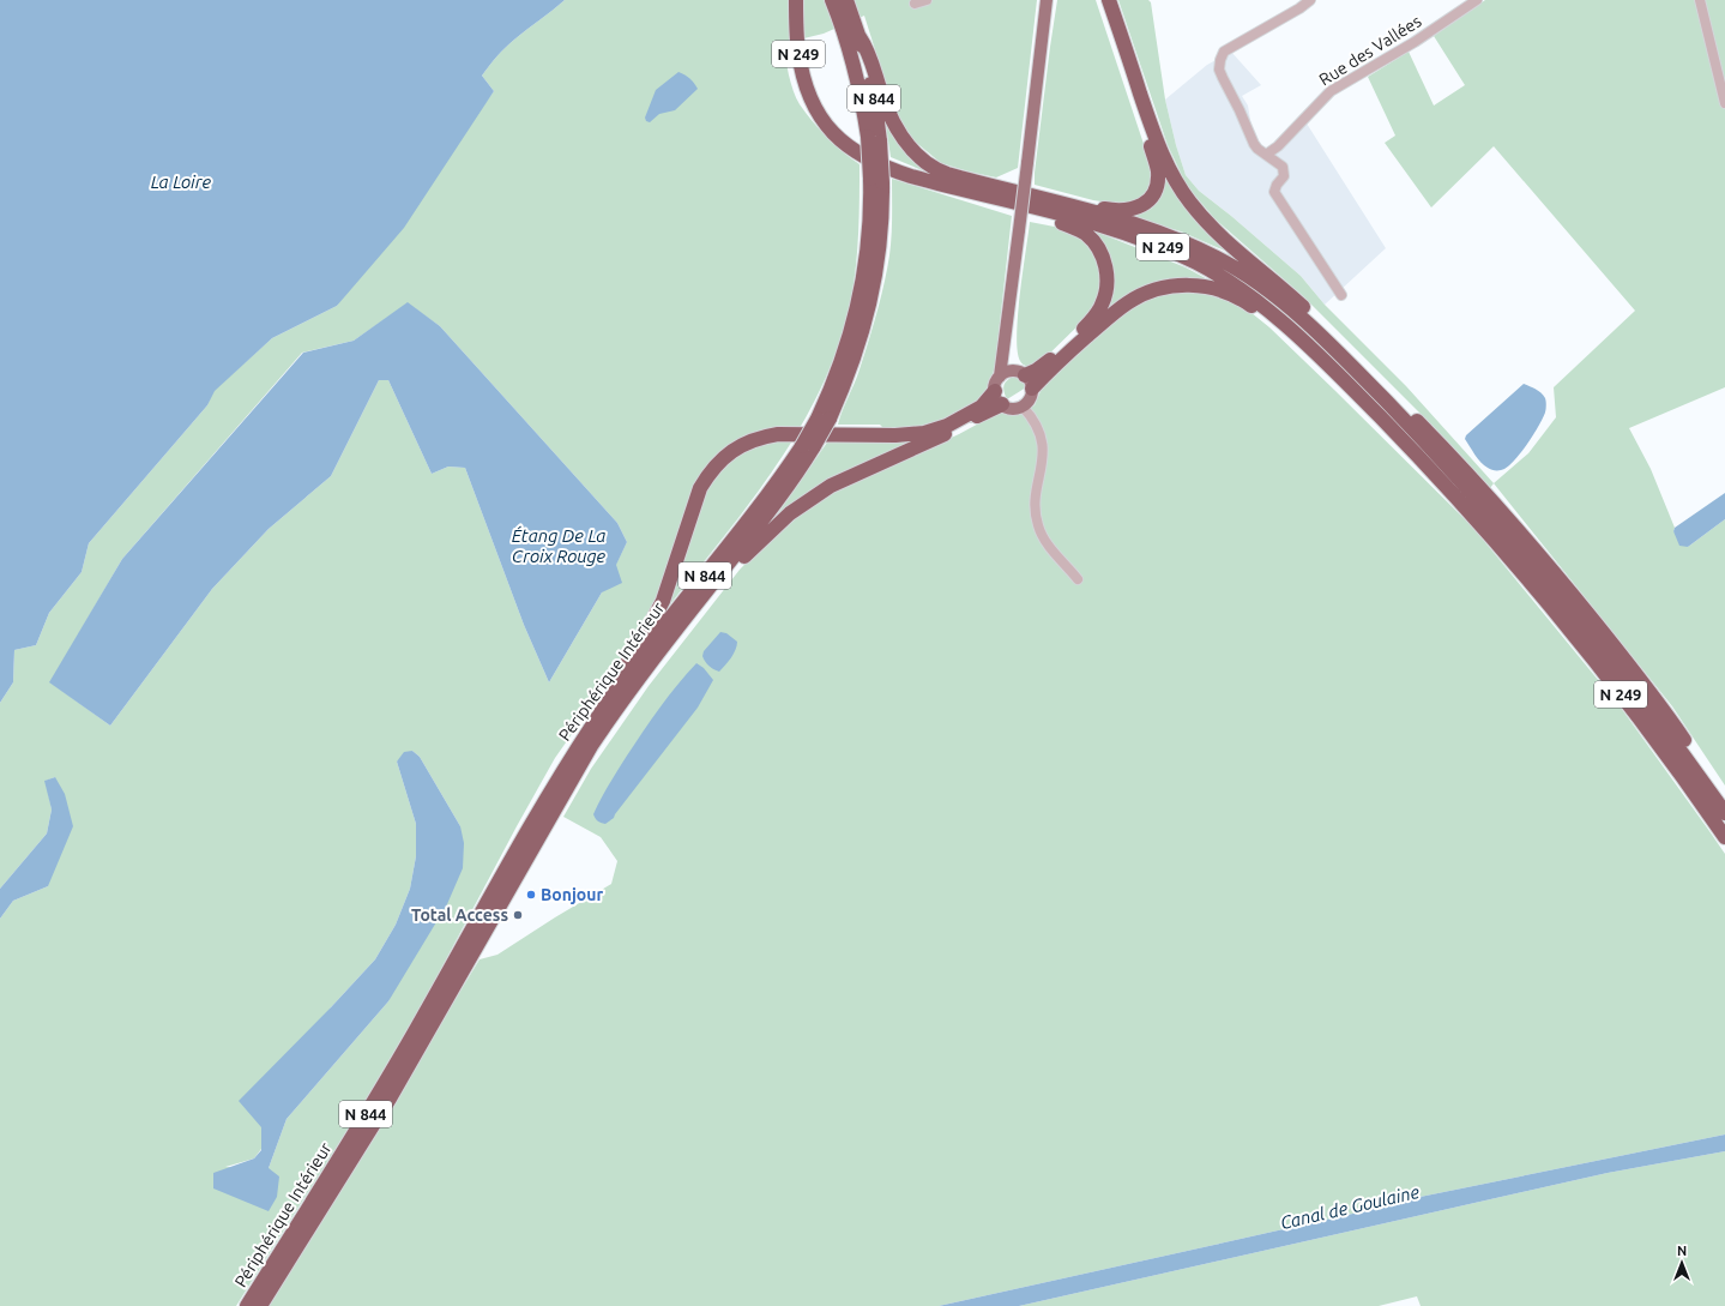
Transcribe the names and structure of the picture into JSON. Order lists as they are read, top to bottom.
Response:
{
  "streets": {
    "highway": ["N 249", "N 844", "Périphérique Intérieur"],
    "street": ["Rue des Vallées"]
  },
  "crossings": [
    ["N 249", "N 844"],
    ["N 249", "Périphérique Intérieur"],
    ["N 844", "Périphérique Intérieur"]
  ],
  "water": ["La Loire", "Étang De La Croix Rouge", "Canal de Goulaine"],
  "places": ["Bonjour", "Total Access"],
  "north": "top"
}
